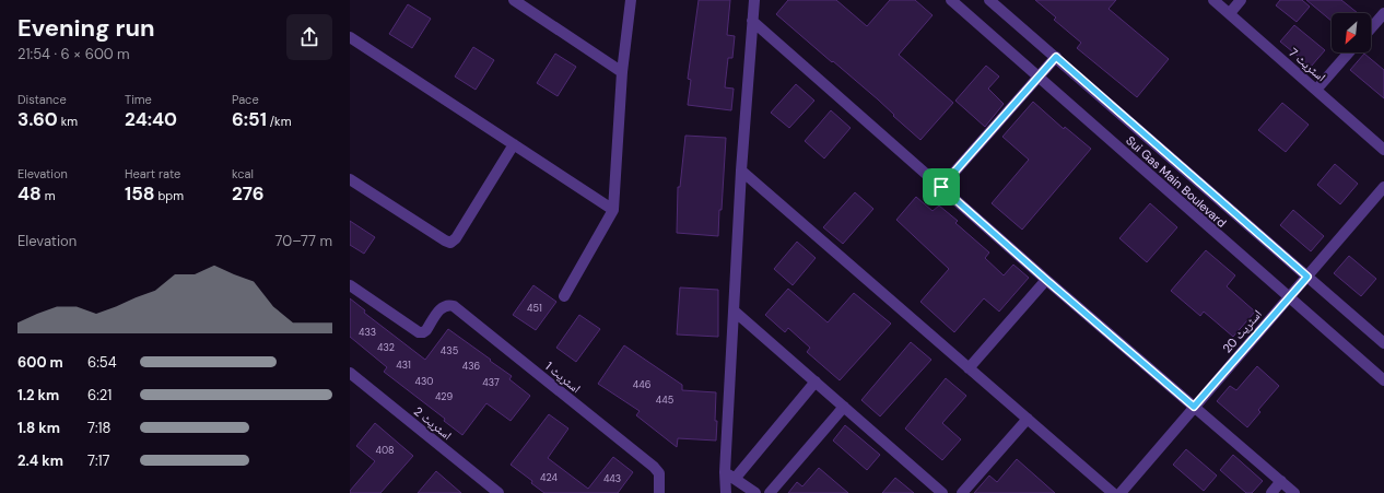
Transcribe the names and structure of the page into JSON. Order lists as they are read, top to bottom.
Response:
{
  "streets": {
    "street": [
      "اسٹریٹ 7",
      "Sui Gas Main Boulevard",
      "اسٹریٹ 20",
      "اسٹریٹ 1",
      "اسٹریٹ 2"
    ]
  },
  "crossings": [
    ["Sui Gas Main Boulevard", "اسٹریٹ 20"]
  ],
  "house_numbers": [
    "451",
    "433",
    "432",
    "435",
    "431",
    "436",
    "430",
    "437",
    "446",
    "429",
    "445",
    "408",
    "424",
    "443"
  ],
  "north": "bottom left",
  "page": {
    "heading": ["Evening run", "21:54 · 6 × 600 m"],
    "stats": [
      ["Distance", "3.60 km"],
      ["Time", "24:40"],
      ["Pace", "6:51 /km"],
      ["Elevation", "48 m"],
      ["Heart rate", "158 bpm"],
      ["kcal", "276"]
    ],
    "chart": ["Elevation", "70–77 m"],
    "list": [
      {
        "name": "600 m",
        "note": "6:54"
      },
      {
        "name": "1.2 km",
        "note": "6:21"
      },
      {
        "name": "1.8 km",
        "note": "7:18"
      },
      {
        "name": "2.4 km",
        "note": "7:17"
      }
    ]
  }
}
